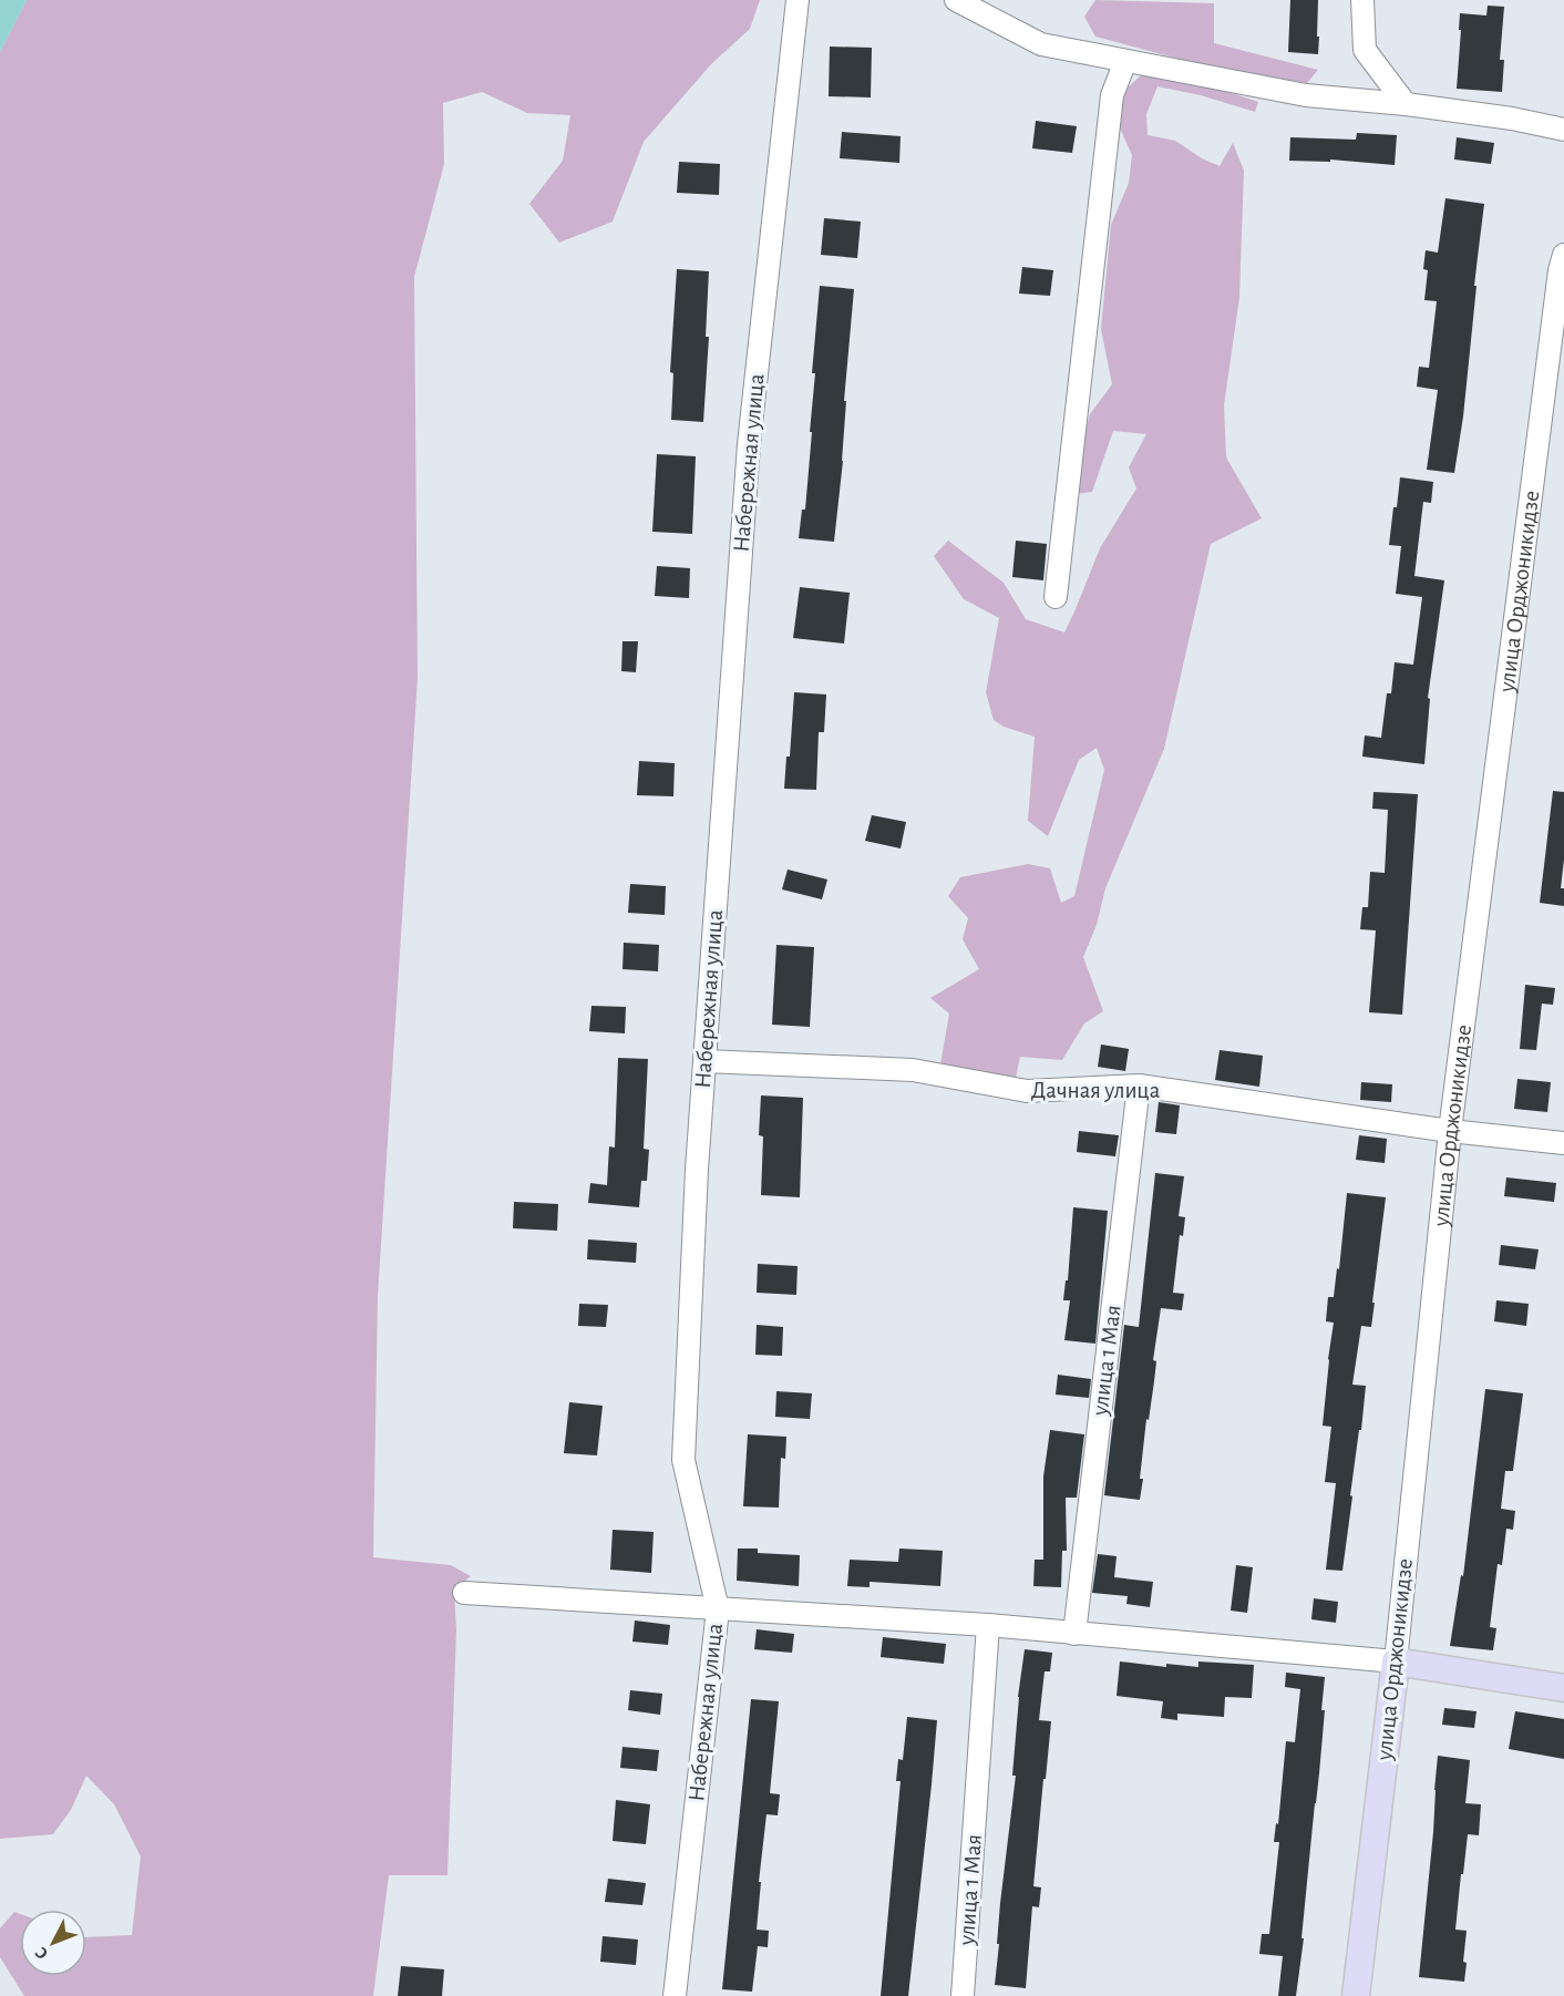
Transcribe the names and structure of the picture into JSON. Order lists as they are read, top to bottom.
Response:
{
  "streets": {
    "main road": ["улица Орджоникидзе"],
    "street": ["Набережная улица", "Дачная улица", "улица 1 Мая"]
  },
  "crossings": [
    ["Набережная улица", "Дачная улица"],
    ["улица Орджоникидзе", "Дачная улица"],
    ["Дачная улица", "улица 1 Мая"]
  ],
  "north": "bottom left"
}
